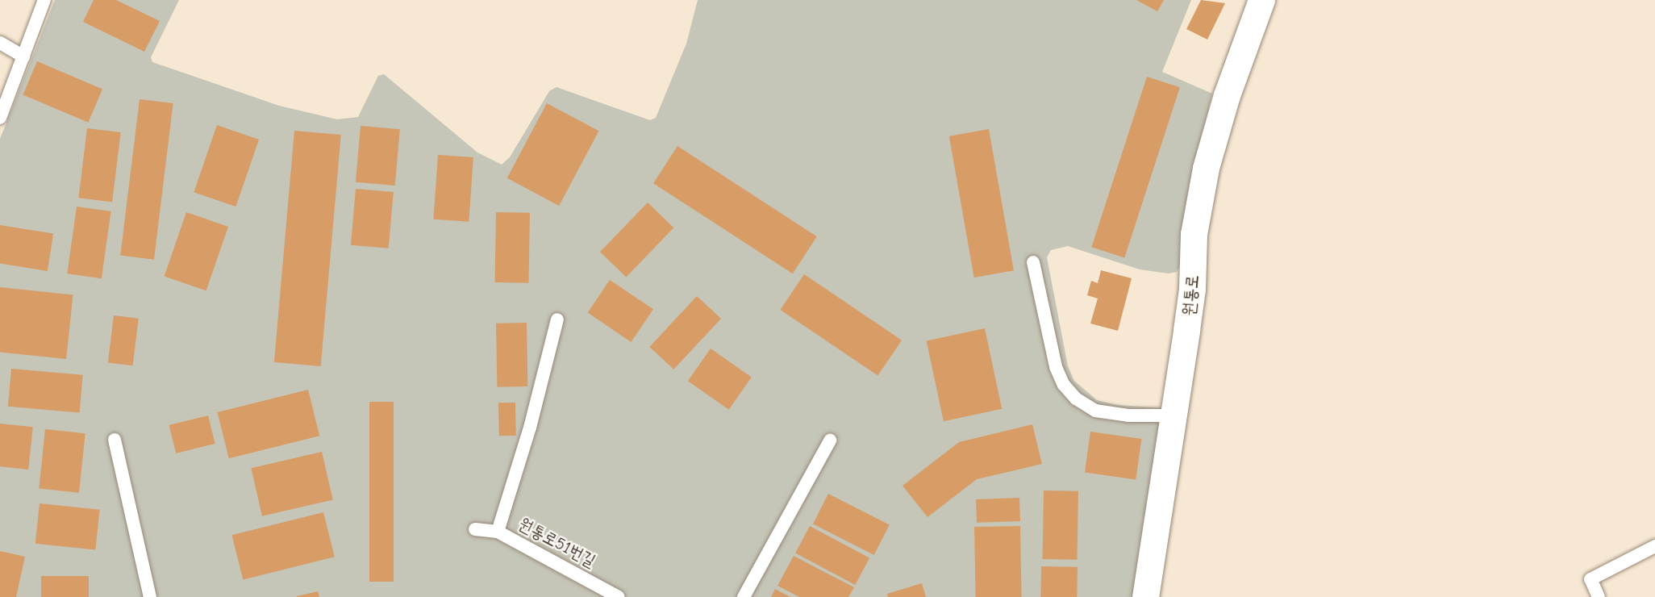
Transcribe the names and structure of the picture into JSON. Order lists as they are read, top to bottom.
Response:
{
  "streets": {
    "street": ["원통로"],
    "lane": ["원통로51번길"]
  }
}
